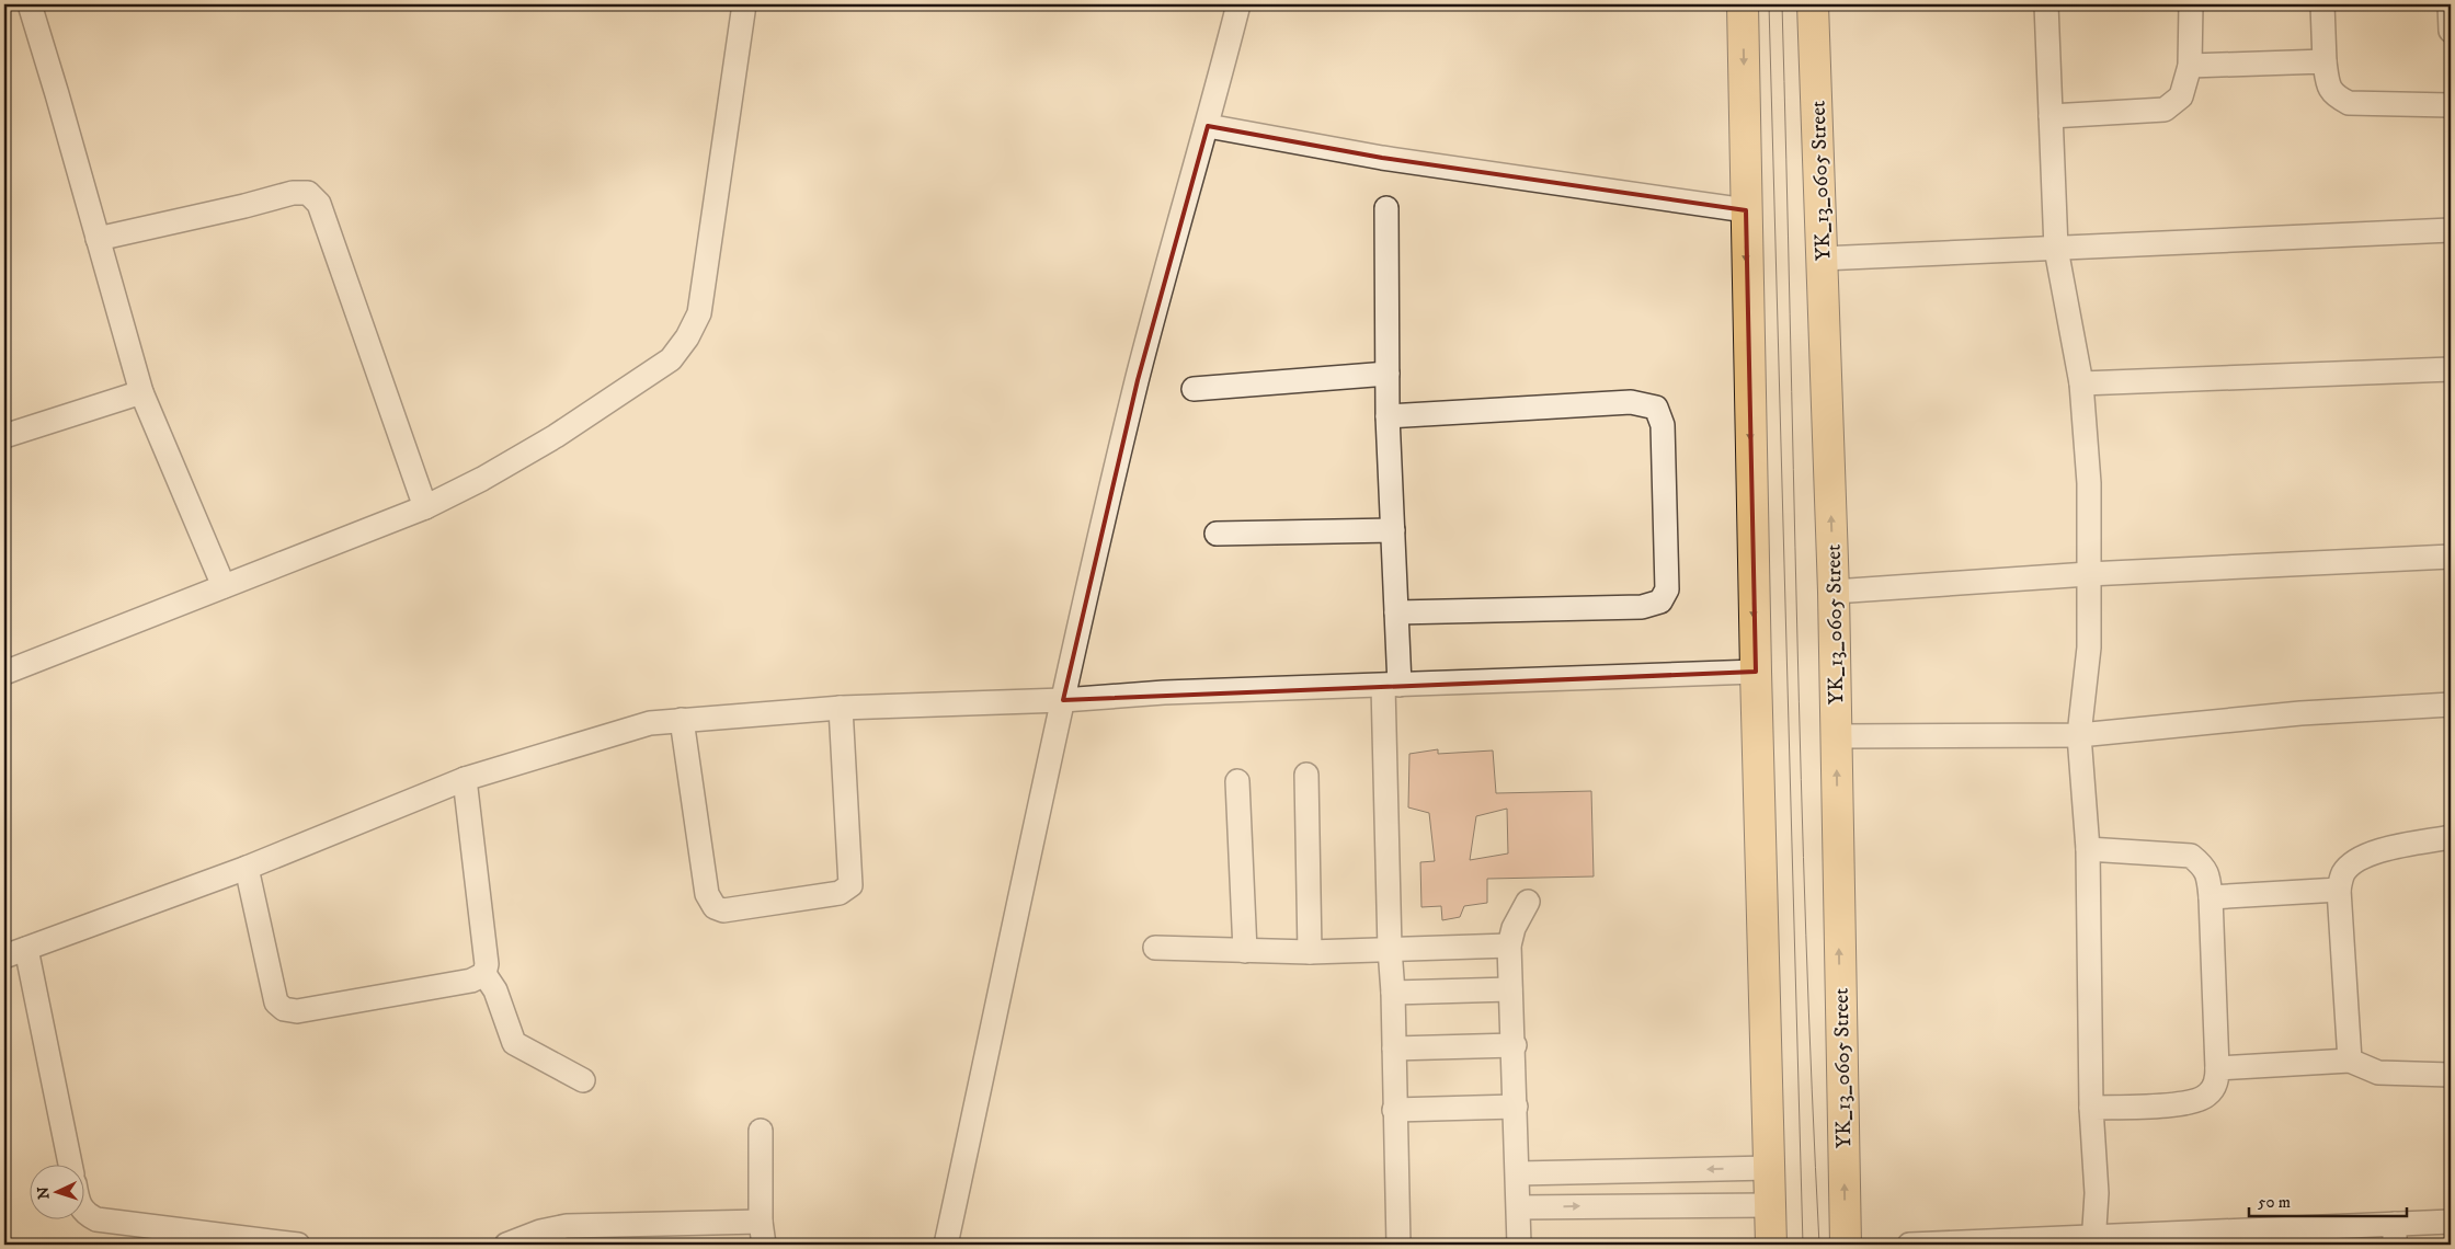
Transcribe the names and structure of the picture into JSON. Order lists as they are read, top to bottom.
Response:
{
  "streets": {
    "main road": ["YK_13_0605 Street"]
  },
  "scale_bar": "50 m",
  "north": "left"
}
